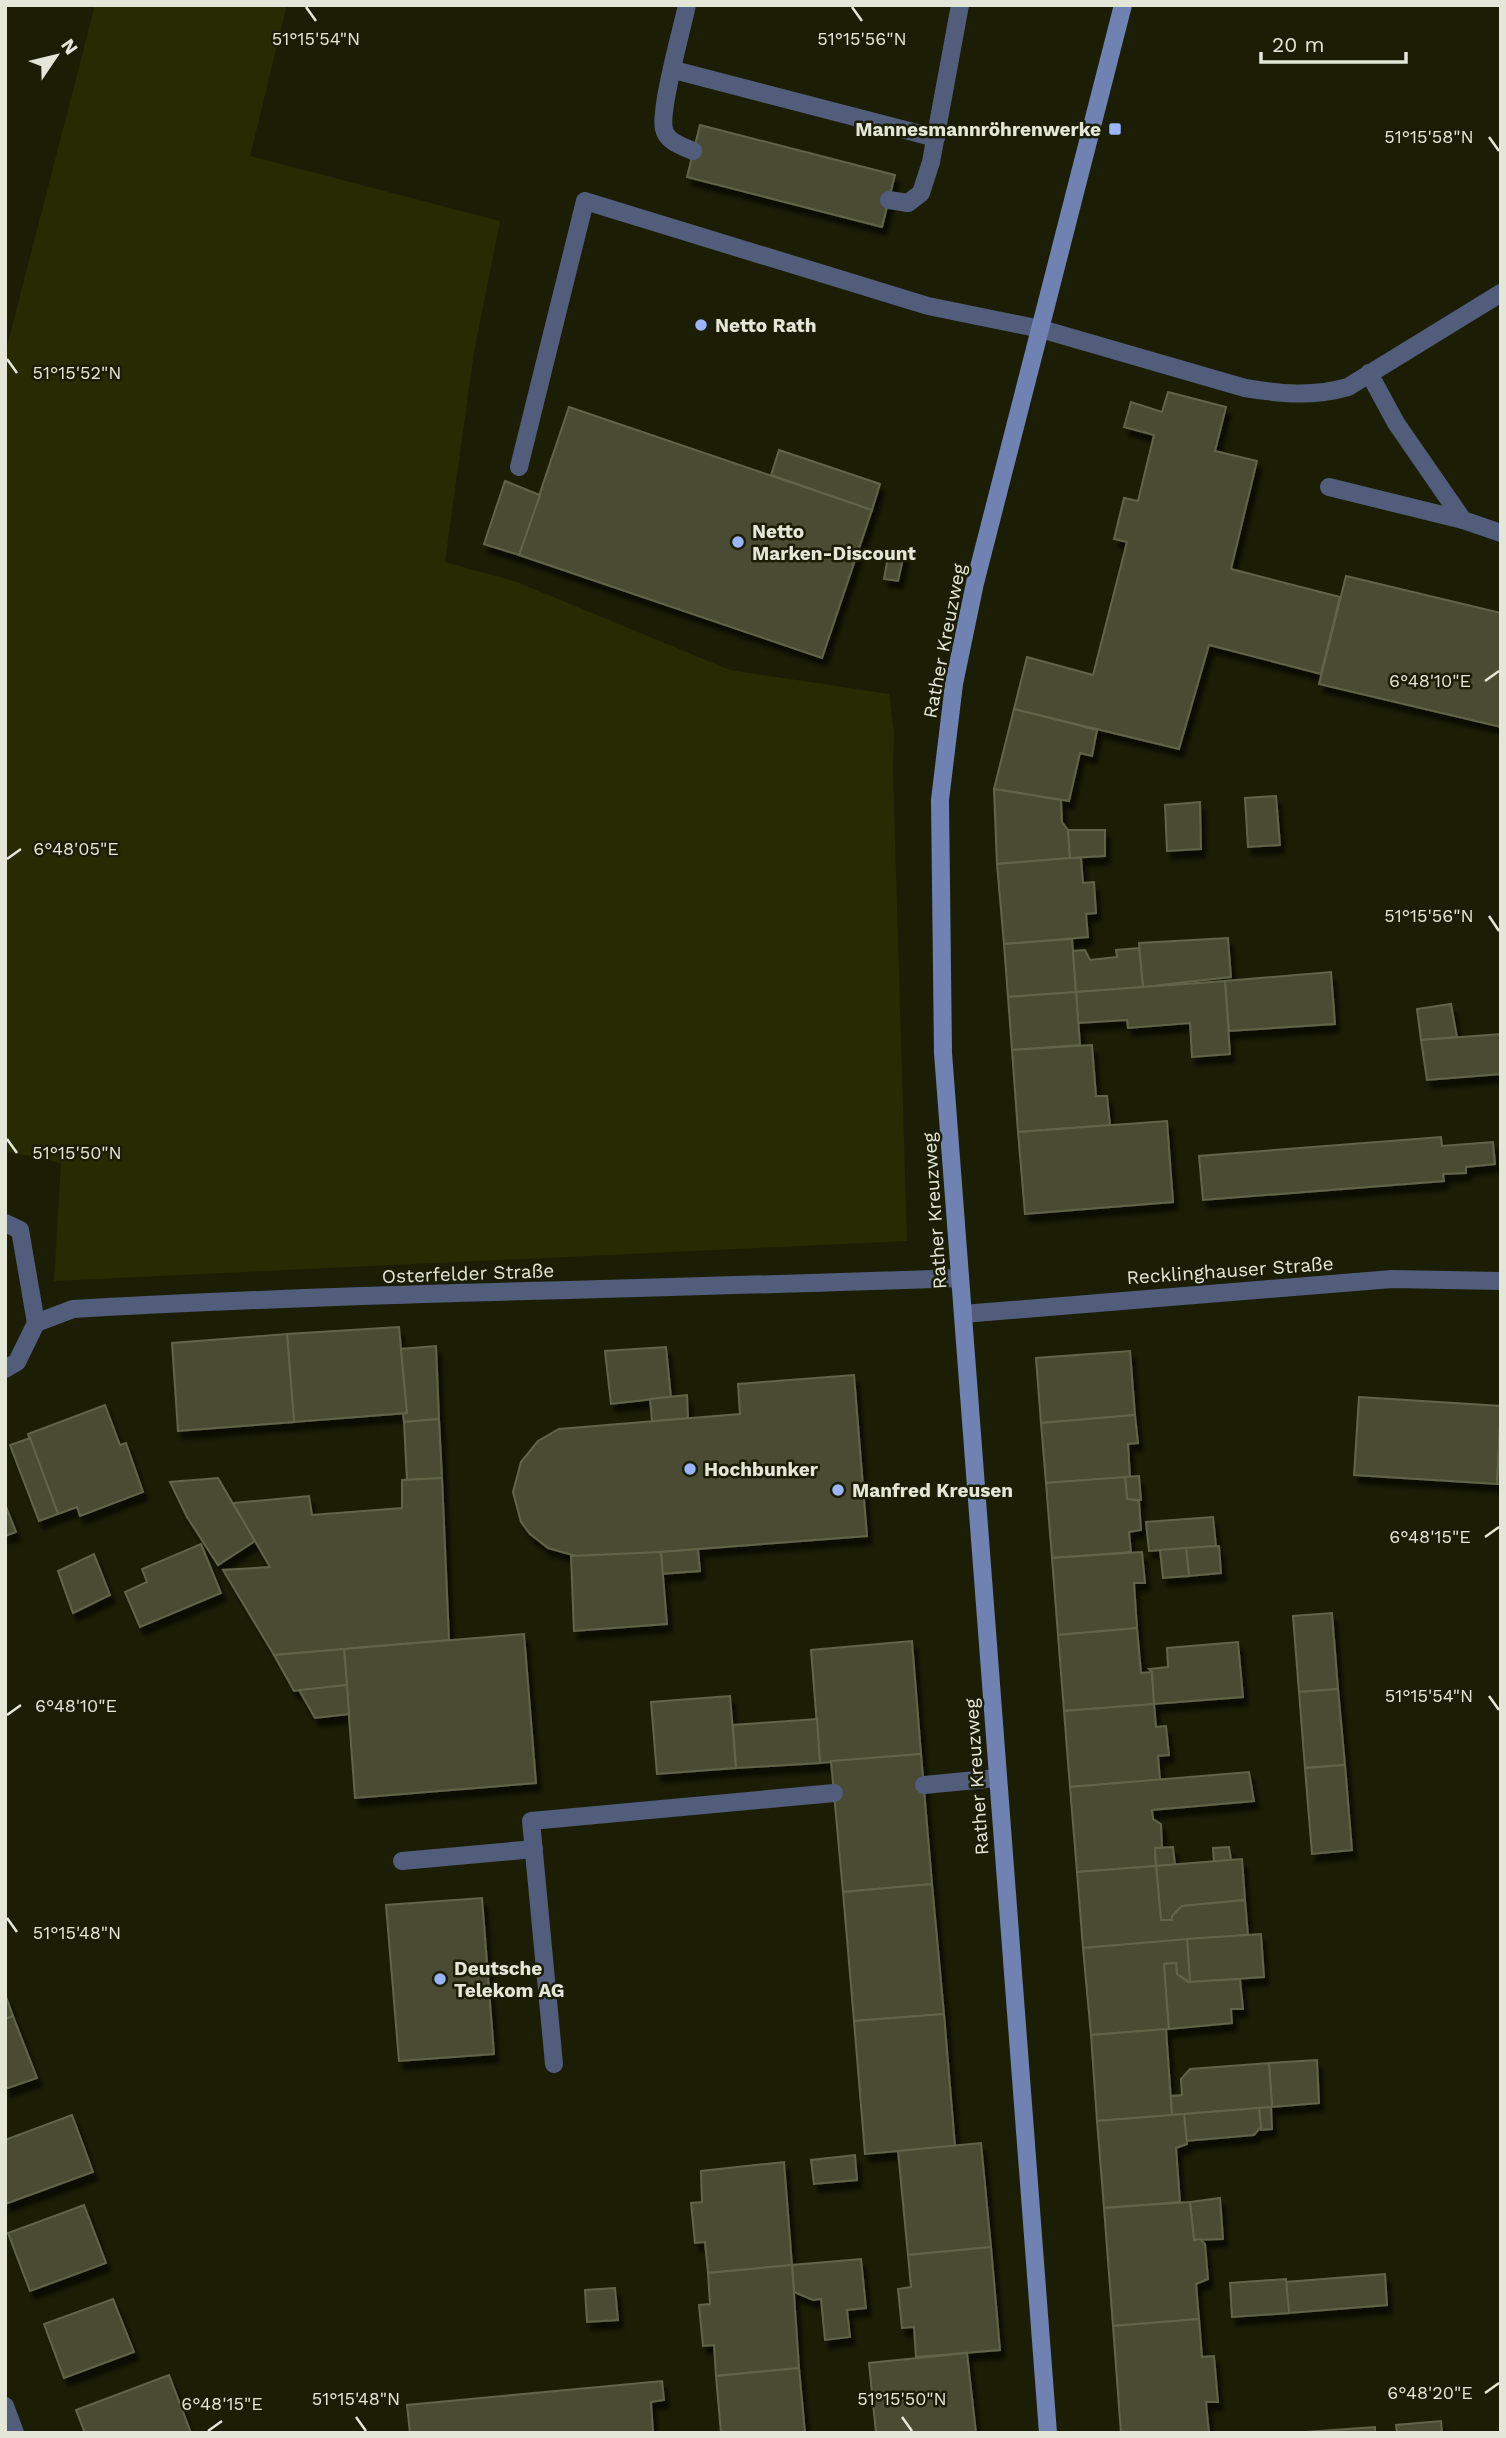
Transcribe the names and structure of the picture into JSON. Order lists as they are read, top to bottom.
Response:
{
  "streets": {
    "main road": ["Rather Kreuzweg"],
    "street": ["Recklinghauser Straße", "Osterfelder Straße"]
  },
  "crossings": [
    ["Rather Kreuzweg", "Recklinghauser Straße"],
    ["Rather Kreuzweg", "Osterfelder Straße"]
  ],
  "places": {
    "transit": ["Mannesmannröhrenwerke"],
    "other": [
      "Netto Rath",
      "Netto Marken-Discount",
      "Hochbunker",
      "Manfred Kreusen",
      "Deutsche Telekom AG"
    ]
  },
  "scale_bar": "20 m",
  "north": "top right",
  "coordinates": [
    "51°15'54\"N",
    "51°15'56\"N",
    "51°15'58\"N",
    "51°15'52\"N",
    "6°48'10\"E",
    "6°48'05\"E",
    "51°15'50\"N",
    "6°48'15\"E",
    "51°15'48\"N",
    "6°48'20\"E"
  ]
}
